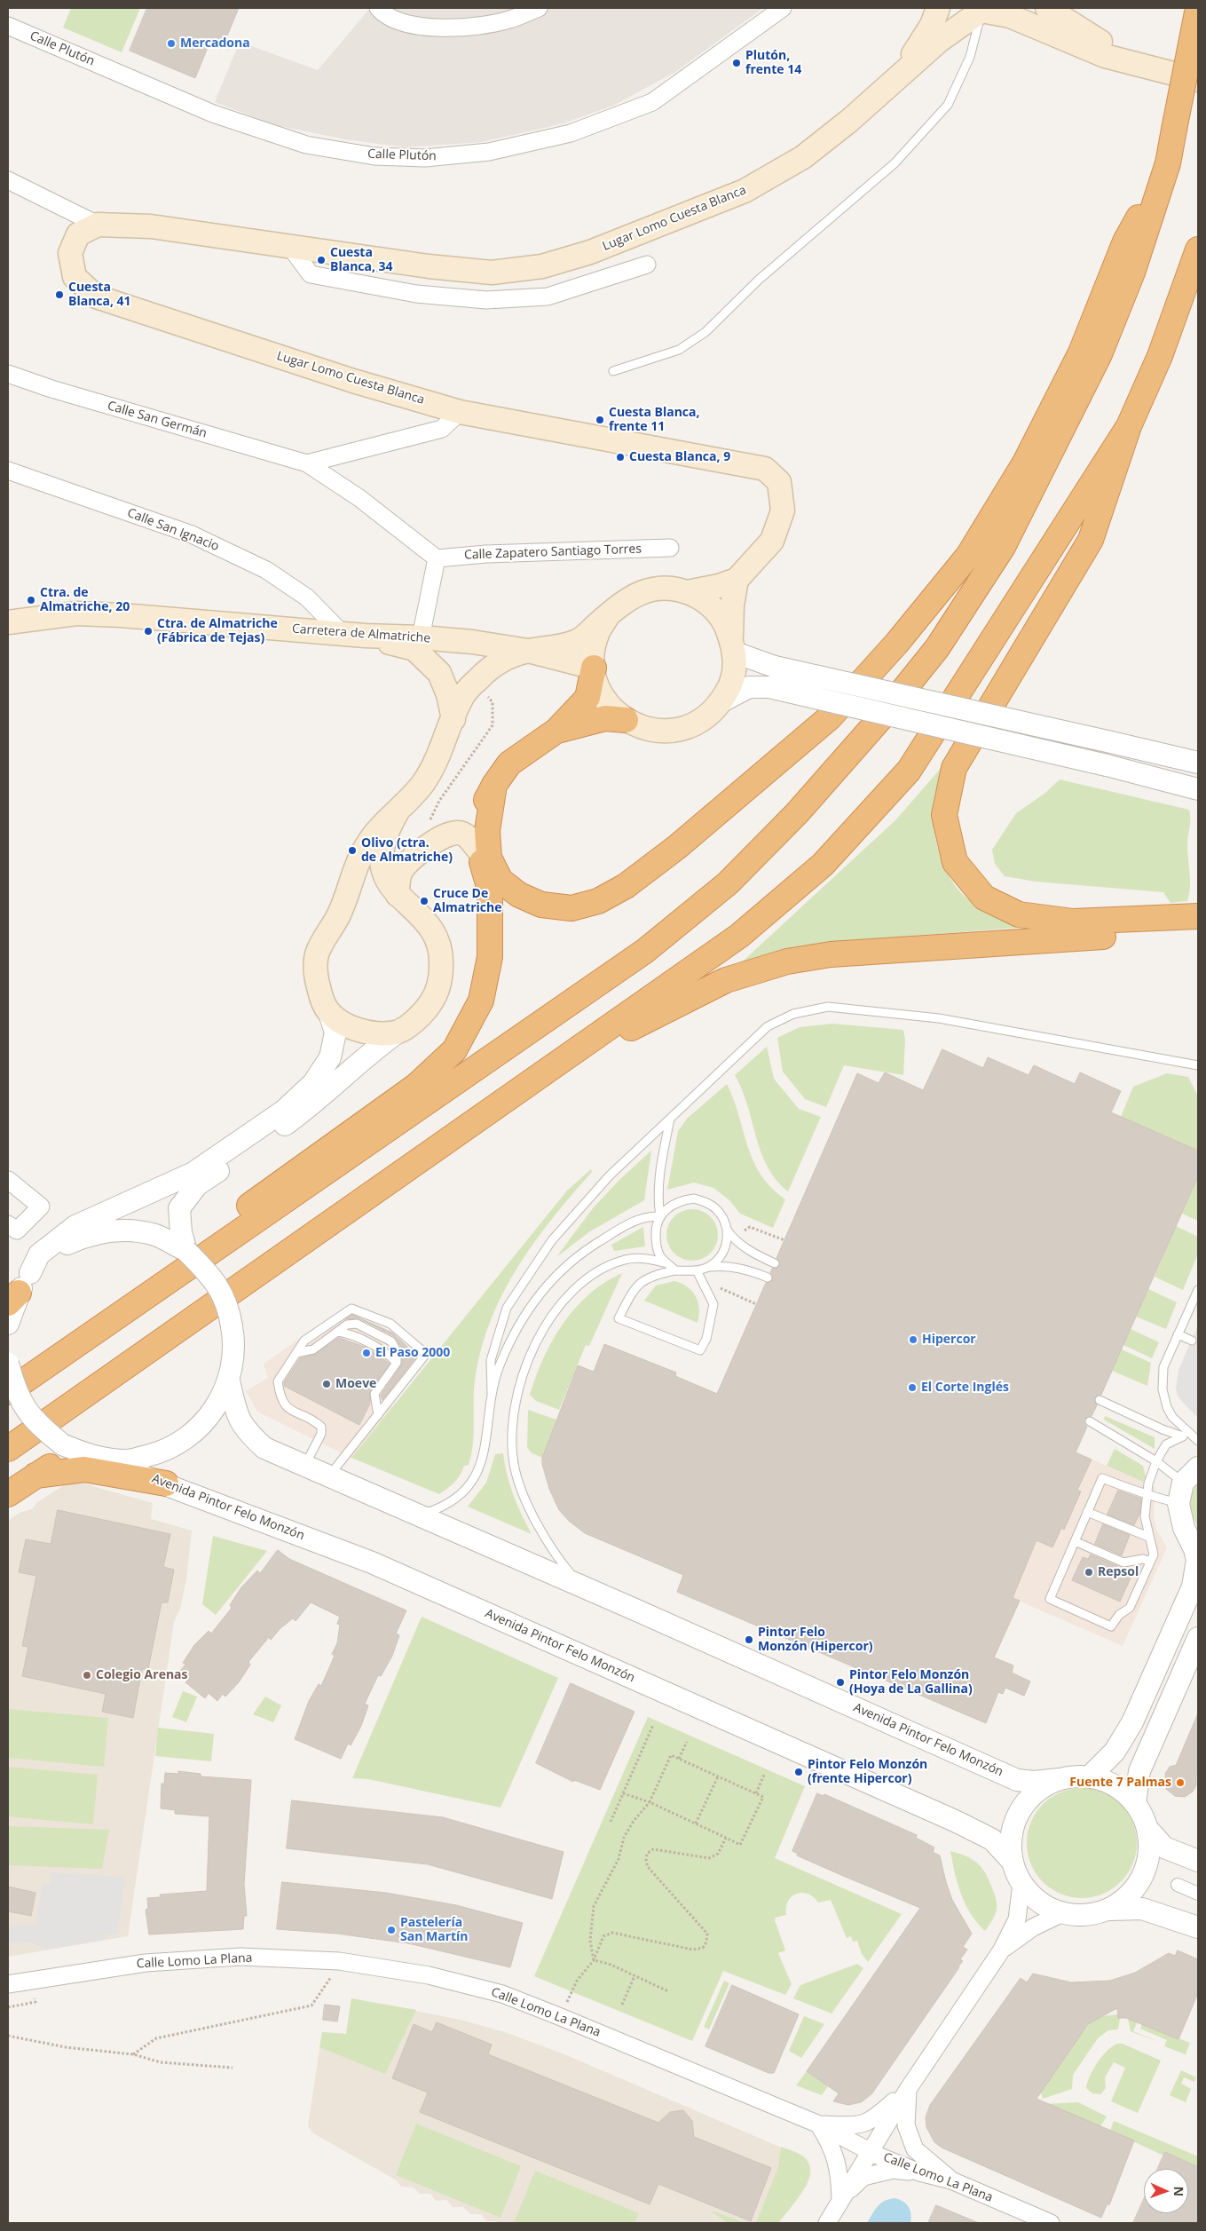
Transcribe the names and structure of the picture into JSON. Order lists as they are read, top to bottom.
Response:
{
  "streets": {
    "main road": ["Lugar Lomo Cuesta Blanca", "Carretera de Almatriche"],
    "street": [
      "Calle Plutón",
      "Calle San Germán",
      "Calle San Ignacio",
      "Calle Zapatero Santiago Torres",
      "Avenida Pintor Felo Monzón",
      "Calle Lomo La Plana"
    ]
  },
  "crossings": [
    ["Calle San Germán", "Calle Zapatero Santiago Torres"],
    ["Calle San Ignacio", "Carretera de Almatriche"]
  ],
  "places": [
    "Mercadona",
    "Plutón, frente 14",
    "Cuesta Blanca, 34",
    "Cuesta Blanca, 41",
    "Cuesta Blanca, frente 11",
    "Cuesta Blanca, 9",
    "Ctra. de Almatriche, 20",
    "Ctra. de Almatriche (Fábrica de Tejas)",
    "Olivo (ctra. de Almatriche)",
    "Cruce De Almatriche",
    "Hipercor",
    "El Paso 2000",
    "Moeve",
    "El Corte Inglés",
    "Repsol",
    "Pintor Felo Monzón (Hipercor)",
    "Colegio Arenas",
    "Pintor Felo Monzón (Hoya de La Gallina)",
    "Pintor Felo Monzón (frente Hipercor)",
    "Fuente 7 Palmas",
    "Pastelería San Martín"
  ],
  "north": "right"
}
